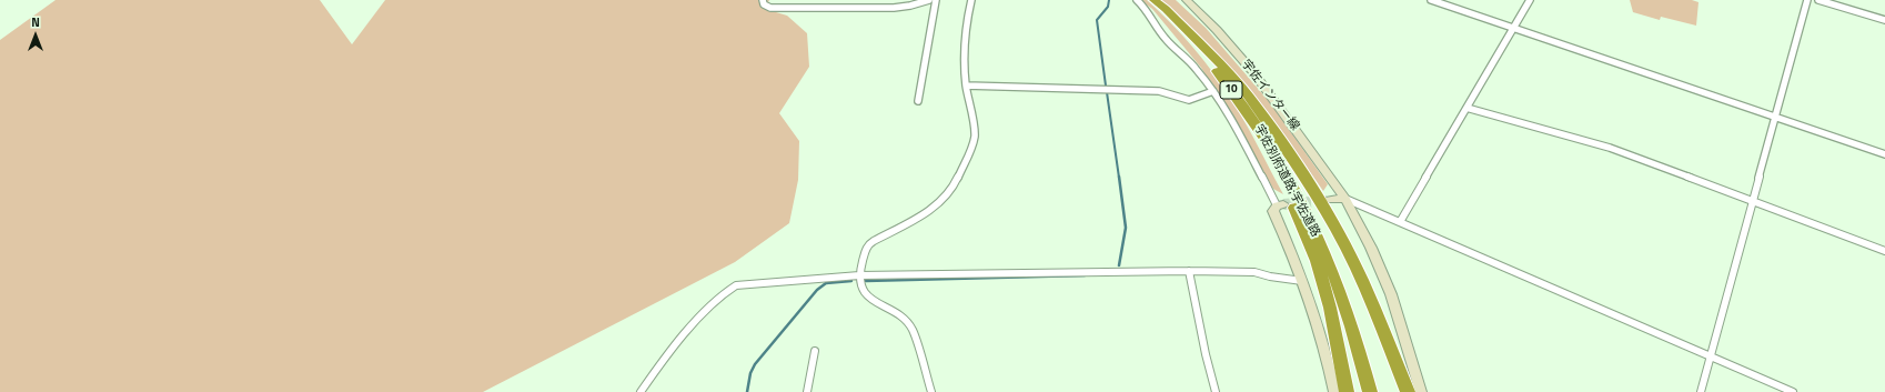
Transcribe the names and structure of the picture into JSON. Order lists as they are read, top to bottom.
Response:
{
  "streets": {
    "highway": ["10", "宇佐別府道路;宇佐道路"],
    "main road": ["宇佐インター線"]
  },
  "north": "top"
}
